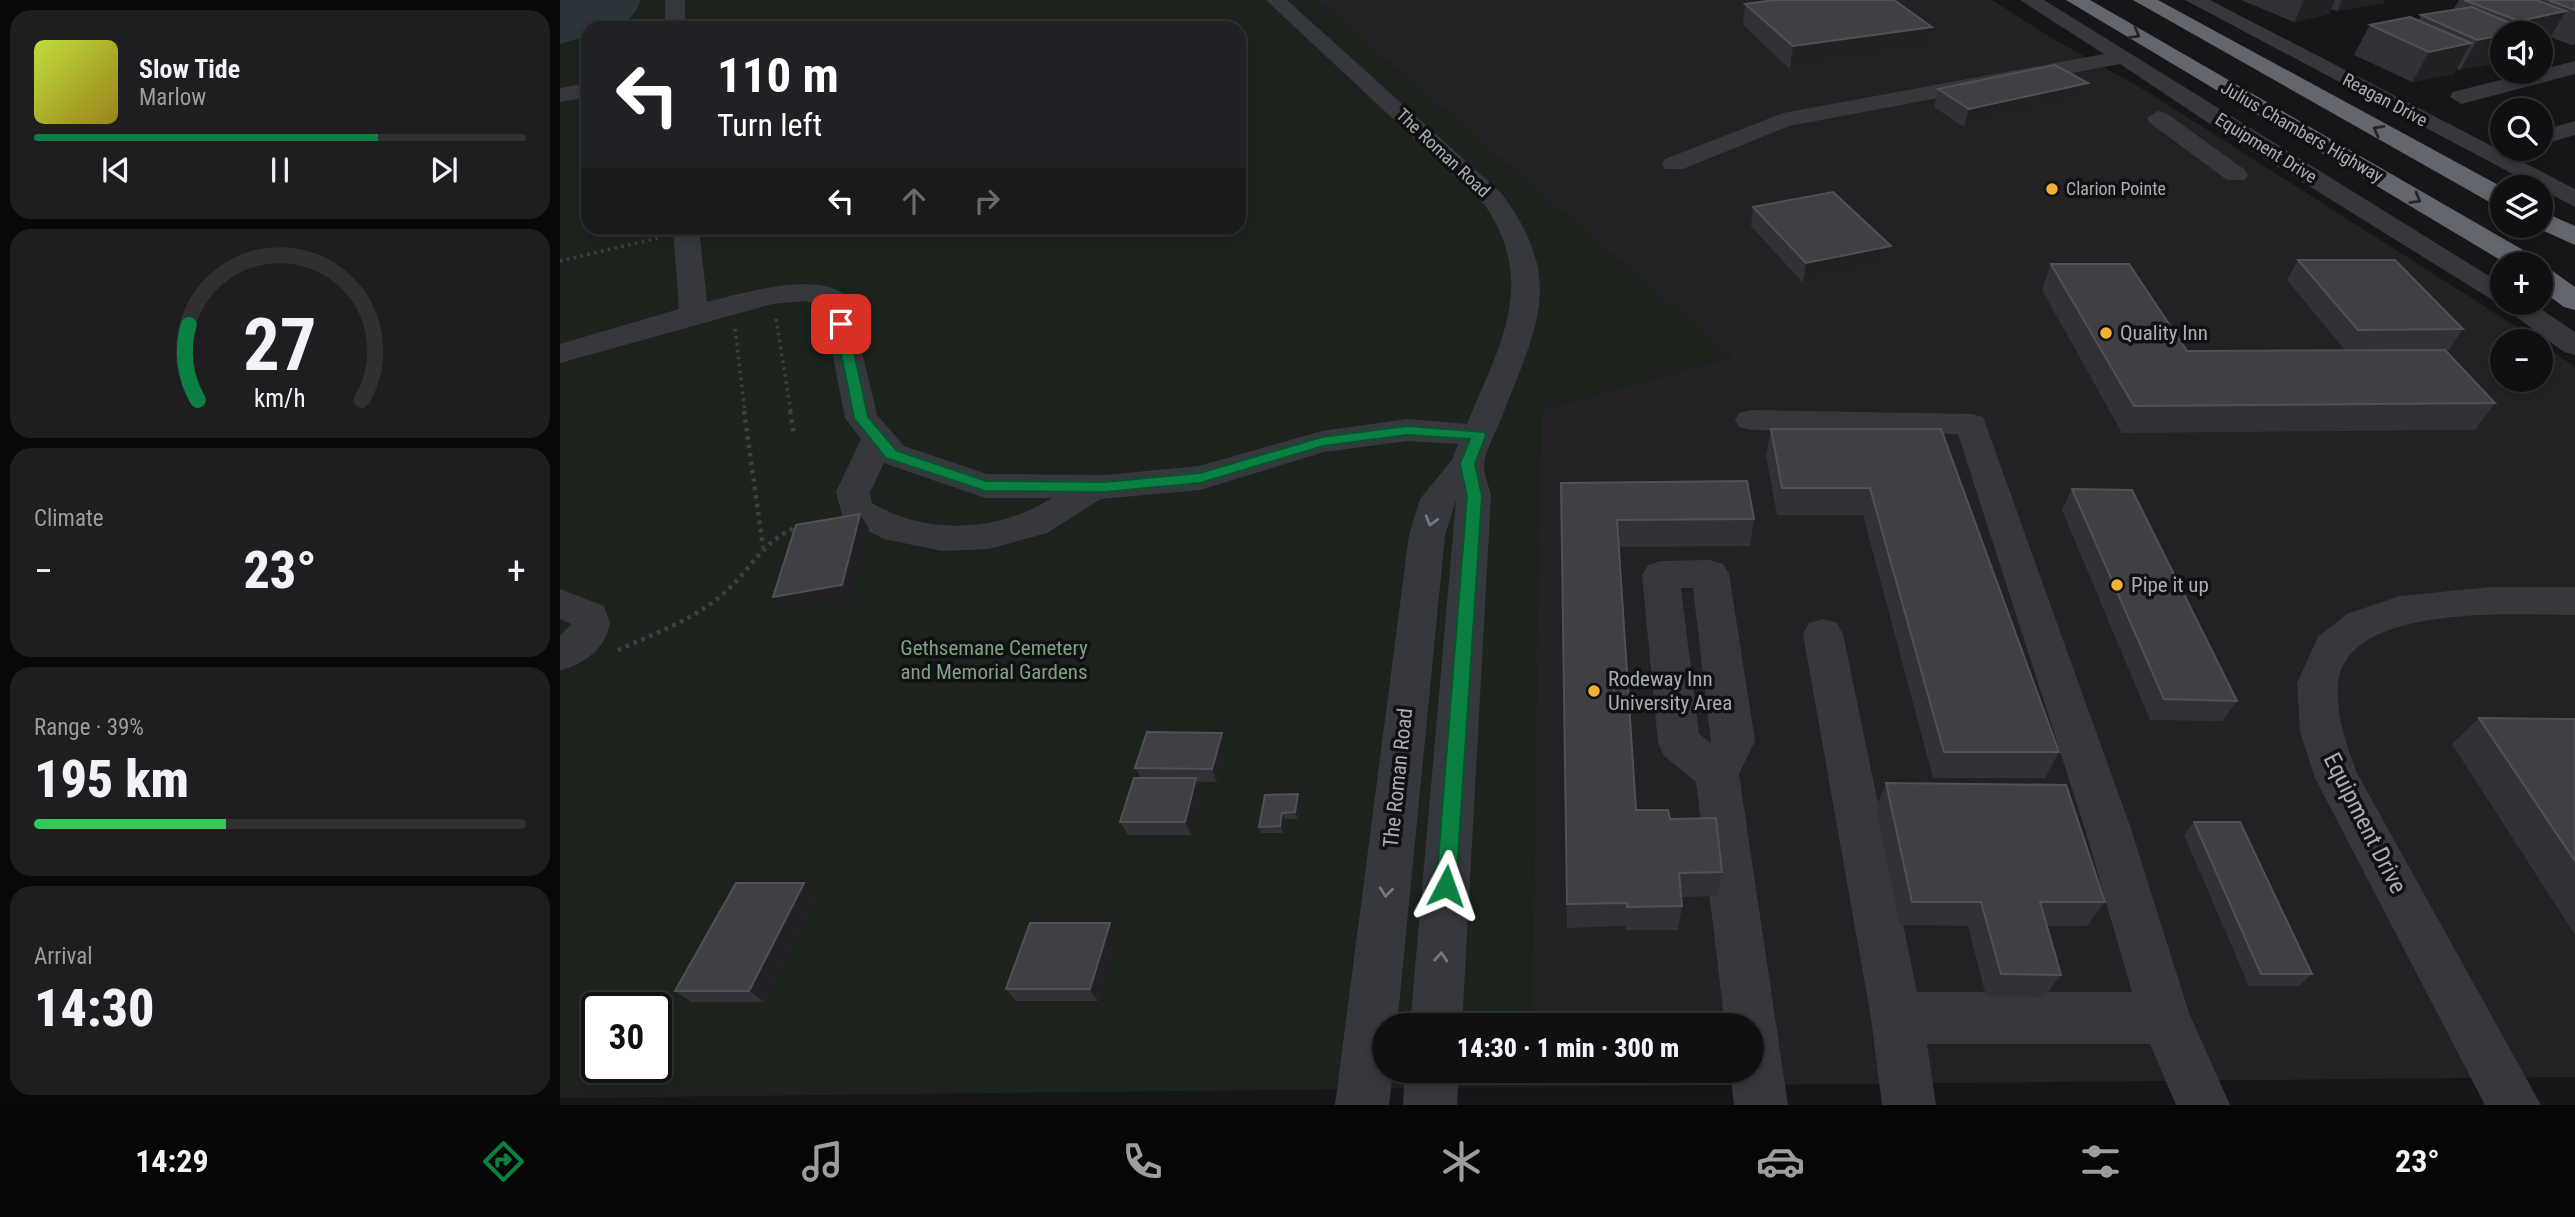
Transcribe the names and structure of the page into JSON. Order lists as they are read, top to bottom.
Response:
{
  "streets": {
    "highway": ["Julius Chambers Highway"],
    "street": ["Reagan Drive", "Equipment Drive", "The Roman Road"]
  },
  "parks": ["Gethsemane Cemetery and Memorial Gardens"],
  "places": [
    "Clarion Pointe",
    "Quality Inn",
    "Pipe it up",
    "Rodeway Inn University Area"
  ],
  "page": {
    "map_buttons": ["+", "−"],
    "turn": ["110 m", "Turn left"],
    "song": ["Slow Tide", "Marlow"],
    "tile": [
      "Climate",
      ["Range · 39%", "195 km"],
      ["Arrival", "14:30"]
    ],
    "heat": ["−", "23°", "+"],
    "limit": "30",
    "trip": "14:30 · 1 min · 300 m",
    "tabs": ["14:29", "23°"],
    "gauge": ["27", "km/h"]
  }
}
